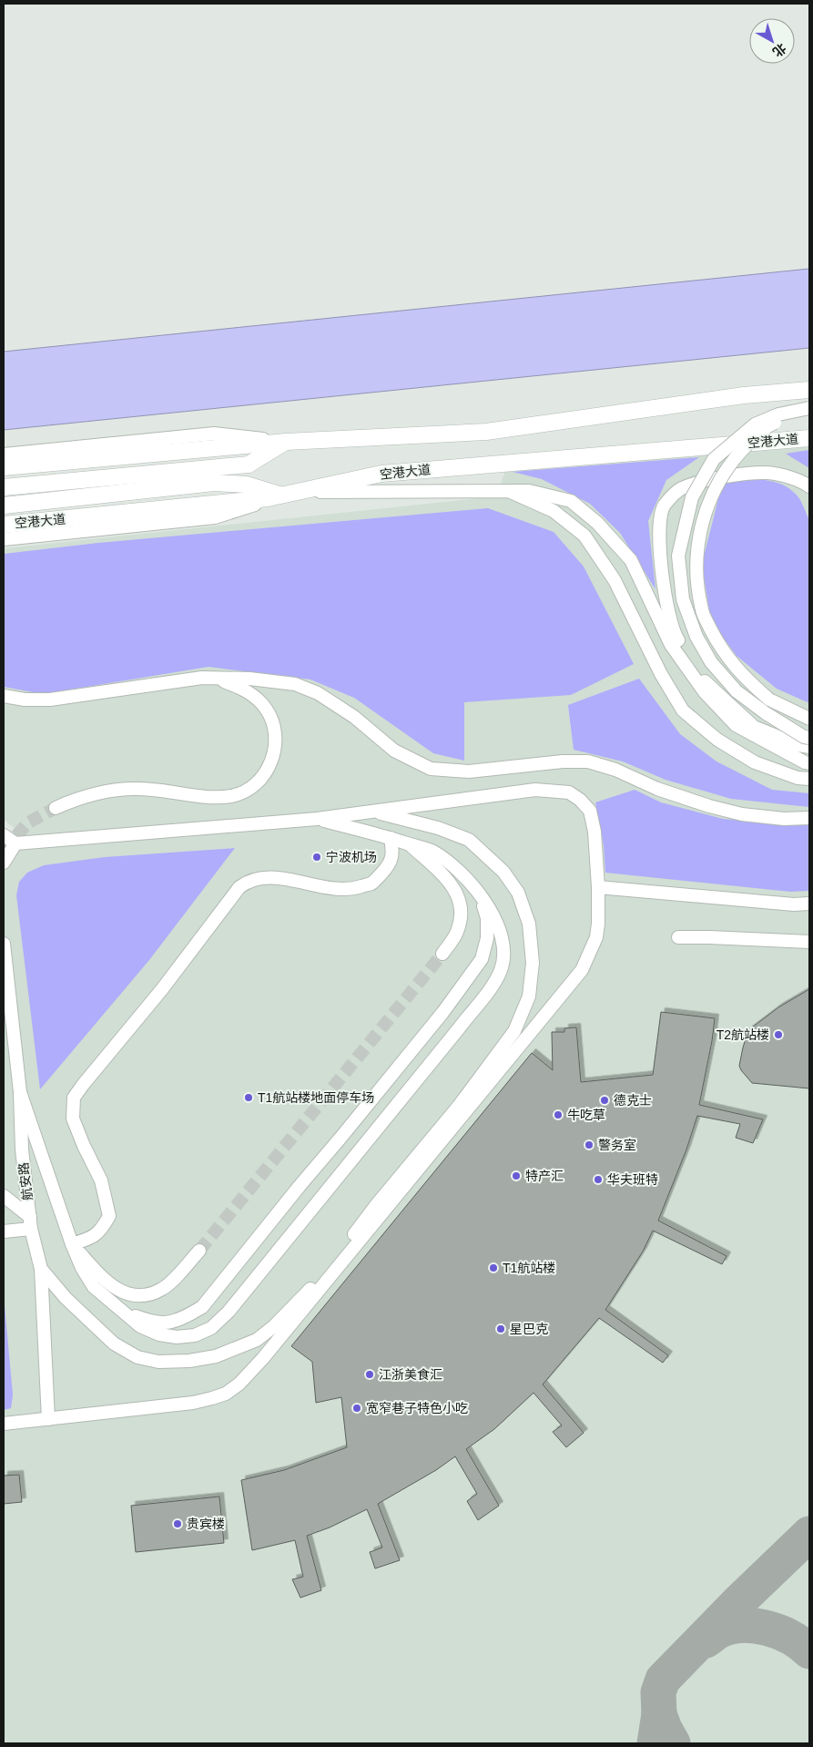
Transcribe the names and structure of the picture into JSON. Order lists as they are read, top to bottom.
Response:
{
  "streets": {
    "main road": ["空港大道"],
    "street": ["航安路"]
  },
  "places": [
    "宁波机场",
    "T2航站楼",
    "T1航站楼地面停车场",
    "德克士",
    "牛吃草",
    "警务室",
    "特产汇",
    "华夫班特",
    "T1航站楼",
    "星巴克",
    "江浙美食汇",
    "宽窄巷子特色小吃",
    "贵宾楼"
  ],
  "north": "bottom right"
}
